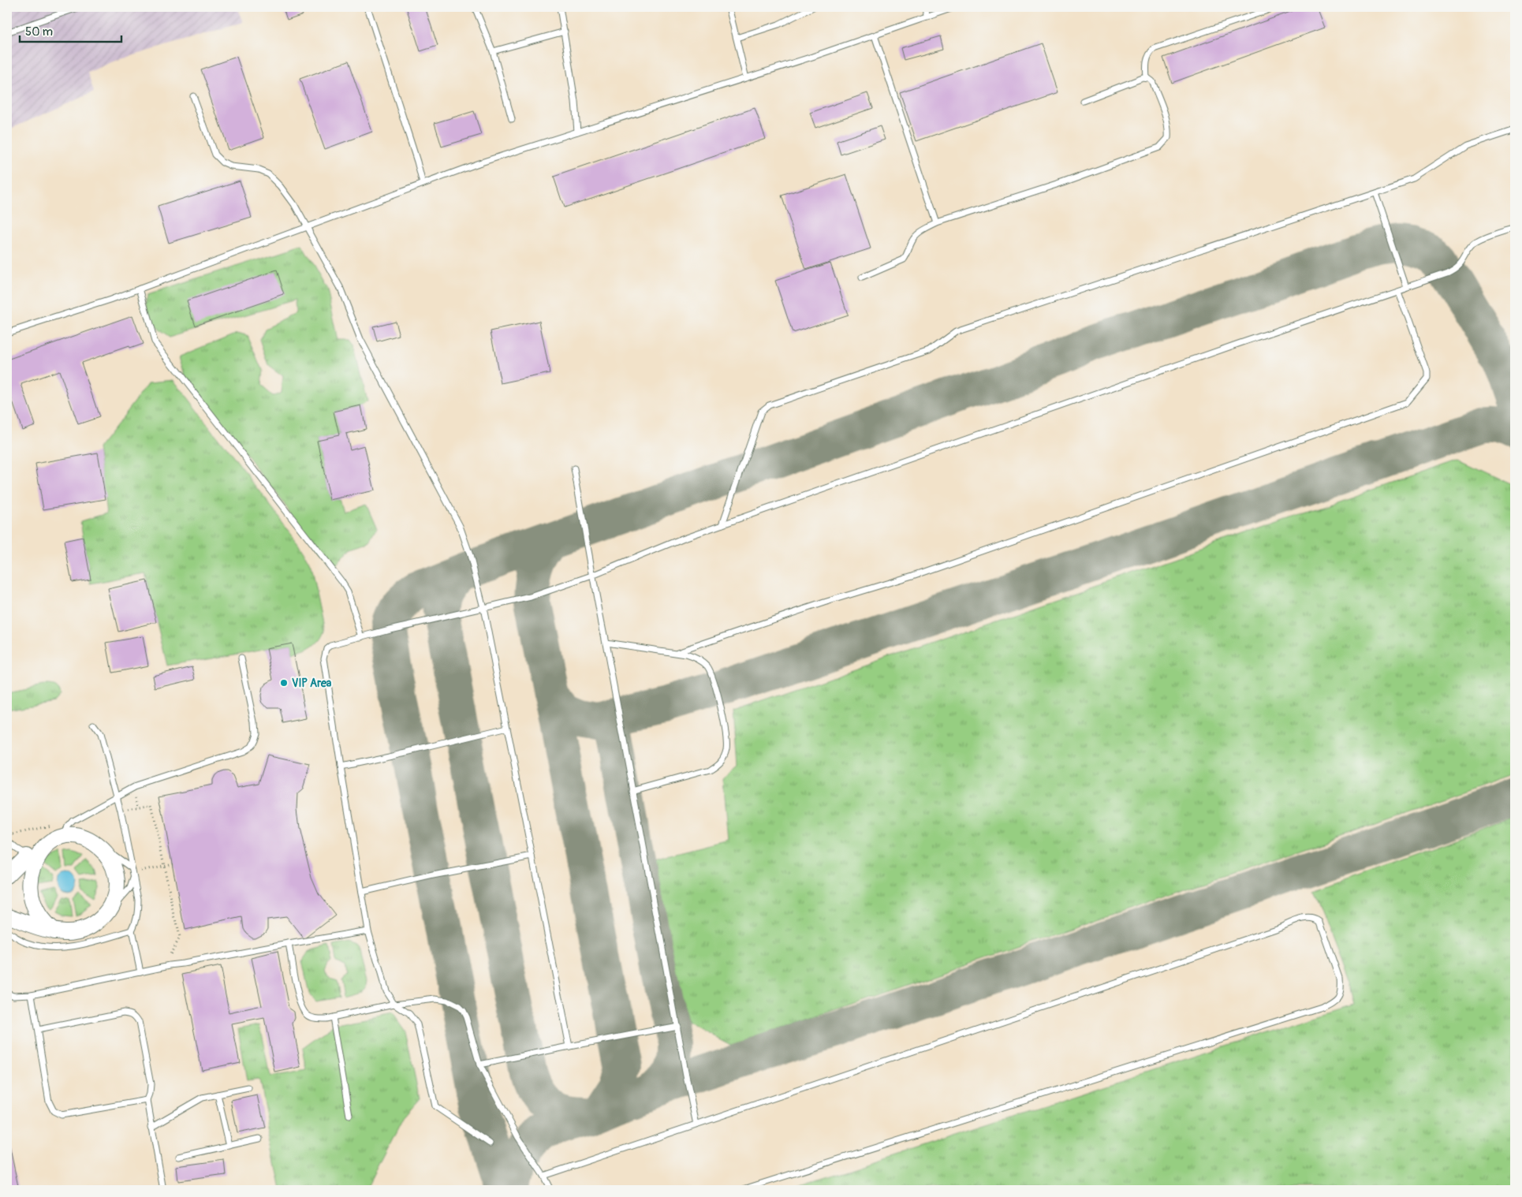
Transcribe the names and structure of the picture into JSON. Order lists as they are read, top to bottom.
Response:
{
  "places": ["VIP Area"],
  "scale_bar": "50 m"
}
